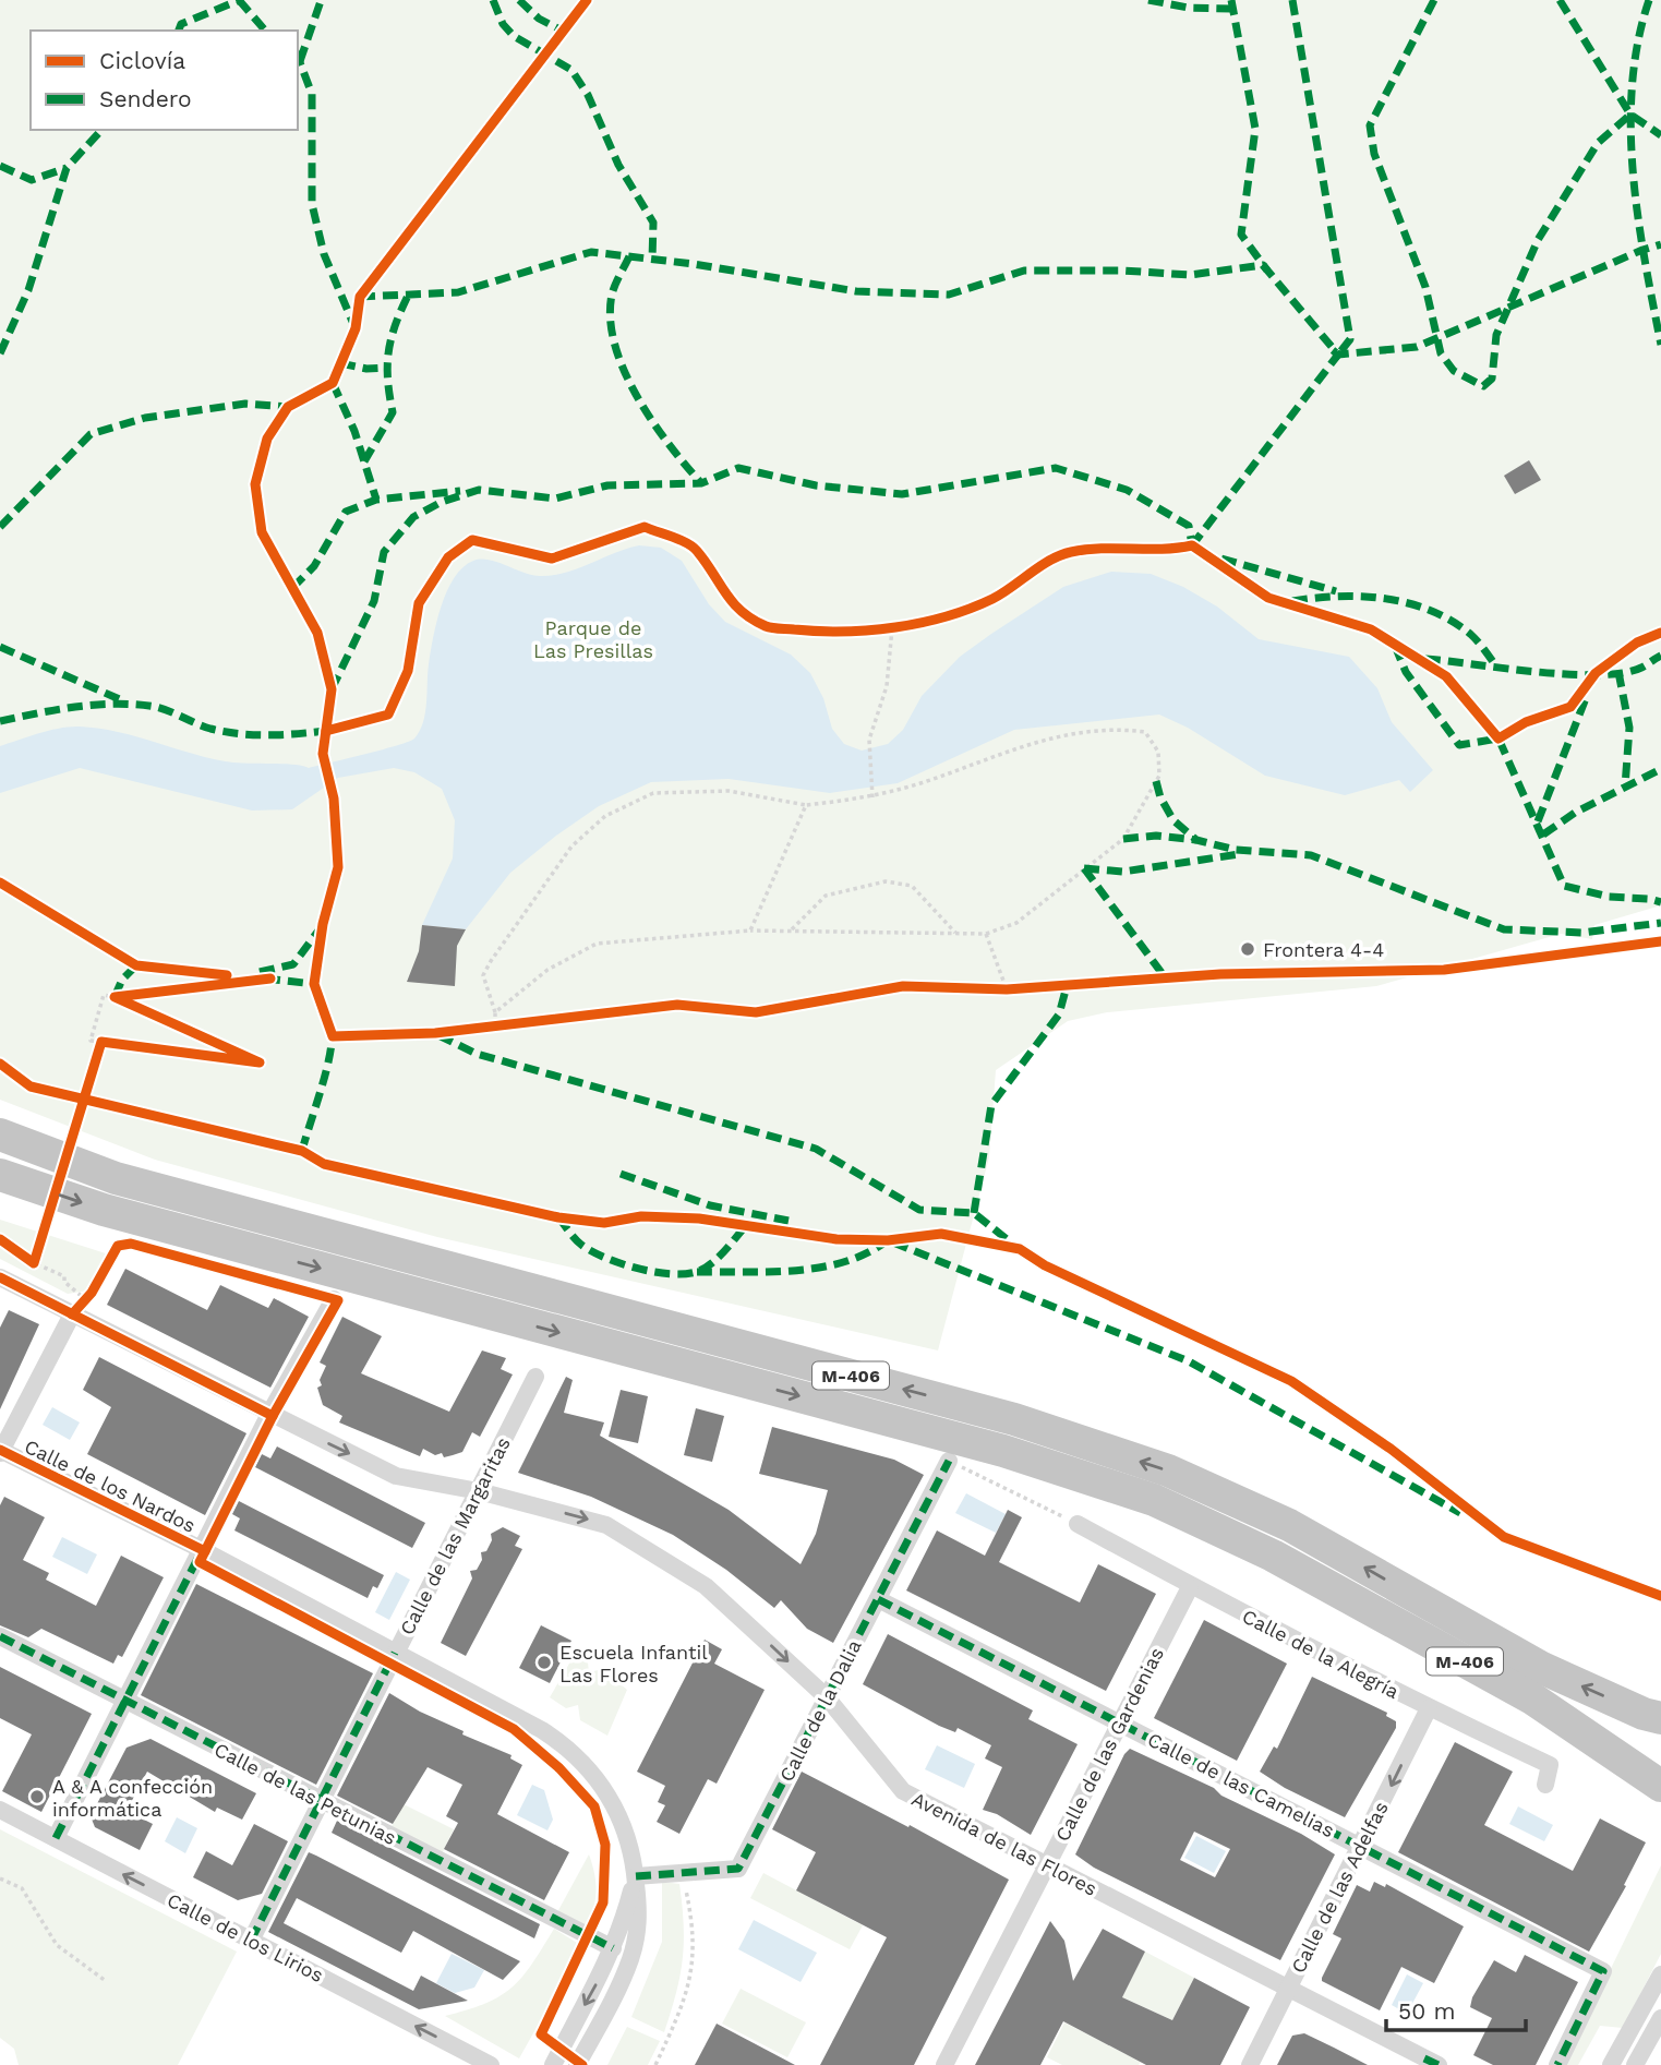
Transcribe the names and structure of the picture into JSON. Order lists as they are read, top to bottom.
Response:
{
  "streets": {
    "highway": ["M-406"],
    "street": [
      "Calle de los Nardos",
      "Calle de las Margaritas",
      "Calle de la Alegría",
      "Calle de la Dalia",
      "Calle de las Gardenias",
      "Calle de las Camelias",
      "Calle de las Petunias",
      "Avenida de las Flores",
      "Calle de las Adelfas",
      "Calle de los Lirios"
    ]
  },
  "crossings": [
    ["Calle de los Nardos", "Calle de las Margaritas"],
    ["Calle de los Nardos", "Calle de la Dalia"],
    ["Calle de los Nardos", "Calle de las Petunias"],
    ["Calle de las Margaritas", "Calle de las Petunias"],
    ["Calle de las Margaritas", "Avenida de las Flores"],
    ["Calle de las Margaritas", "Calle de los Lirios"],
    ["Calle de la Alegría", "Calle de las Gardenias"],
    ["Calle de la Alegría", "Calle de las Adelfas"],
    ["Calle de la Dalia", "Calle de las Camelias"],
    ["Calle de la Dalia", "Avenida de las Flores"],
    ["Calle de las Gardenias", "Calle de las Camelias"],
    ["Calle de las Gardenias", "Avenida de las Flores"],
    ["Calle de las Camelias", "Calle de las Adelfas"],
    ["Avenida de las Flores", "Calle de las Adelfas"]
  ],
  "one_way": ["Avenida de las Flores", "Calle de las Adelfas", "Calle de los Lirios"],
  "parks": ["Parque de Las Presillas"],
  "places": ["Frontera 4-4", "Escuela Infantil Las Flores", "A & A confección informática"],
  "legend": ["Ciclovía", "Sendero"],
  "scale_bar": "50 m"
}
